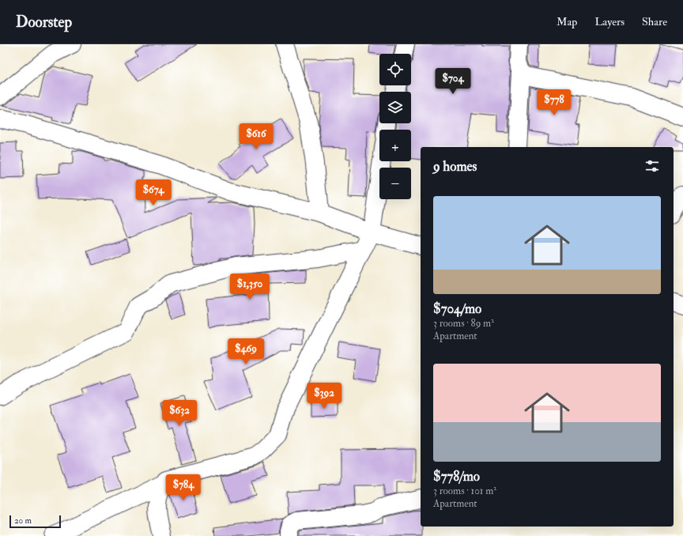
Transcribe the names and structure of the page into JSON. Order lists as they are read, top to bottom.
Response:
{
  "scale_bar": "20 m",
  "page": {
    "header": "Doorstep",
    "nav": ["Map", "Layers", "Share"],
    "map_buttons": ["+", "−"],
    "price": [
      "$704",
      "$778",
      "$616",
      "$674",
      "$1,350",
      "$469",
      "$392",
      "$632",
      "$784"
    ],
    "heading": "9 homes",
    "list": [
      {
        "name": "$704/mo",
        "note": "3 rooms · 89 m² · Apartment"
      },
      {
        "name": "$778/mo",
        "note": "3 rooms · 101 m² · Apartment"
      }
    ],
    "scale": "20 m"
  }
}
